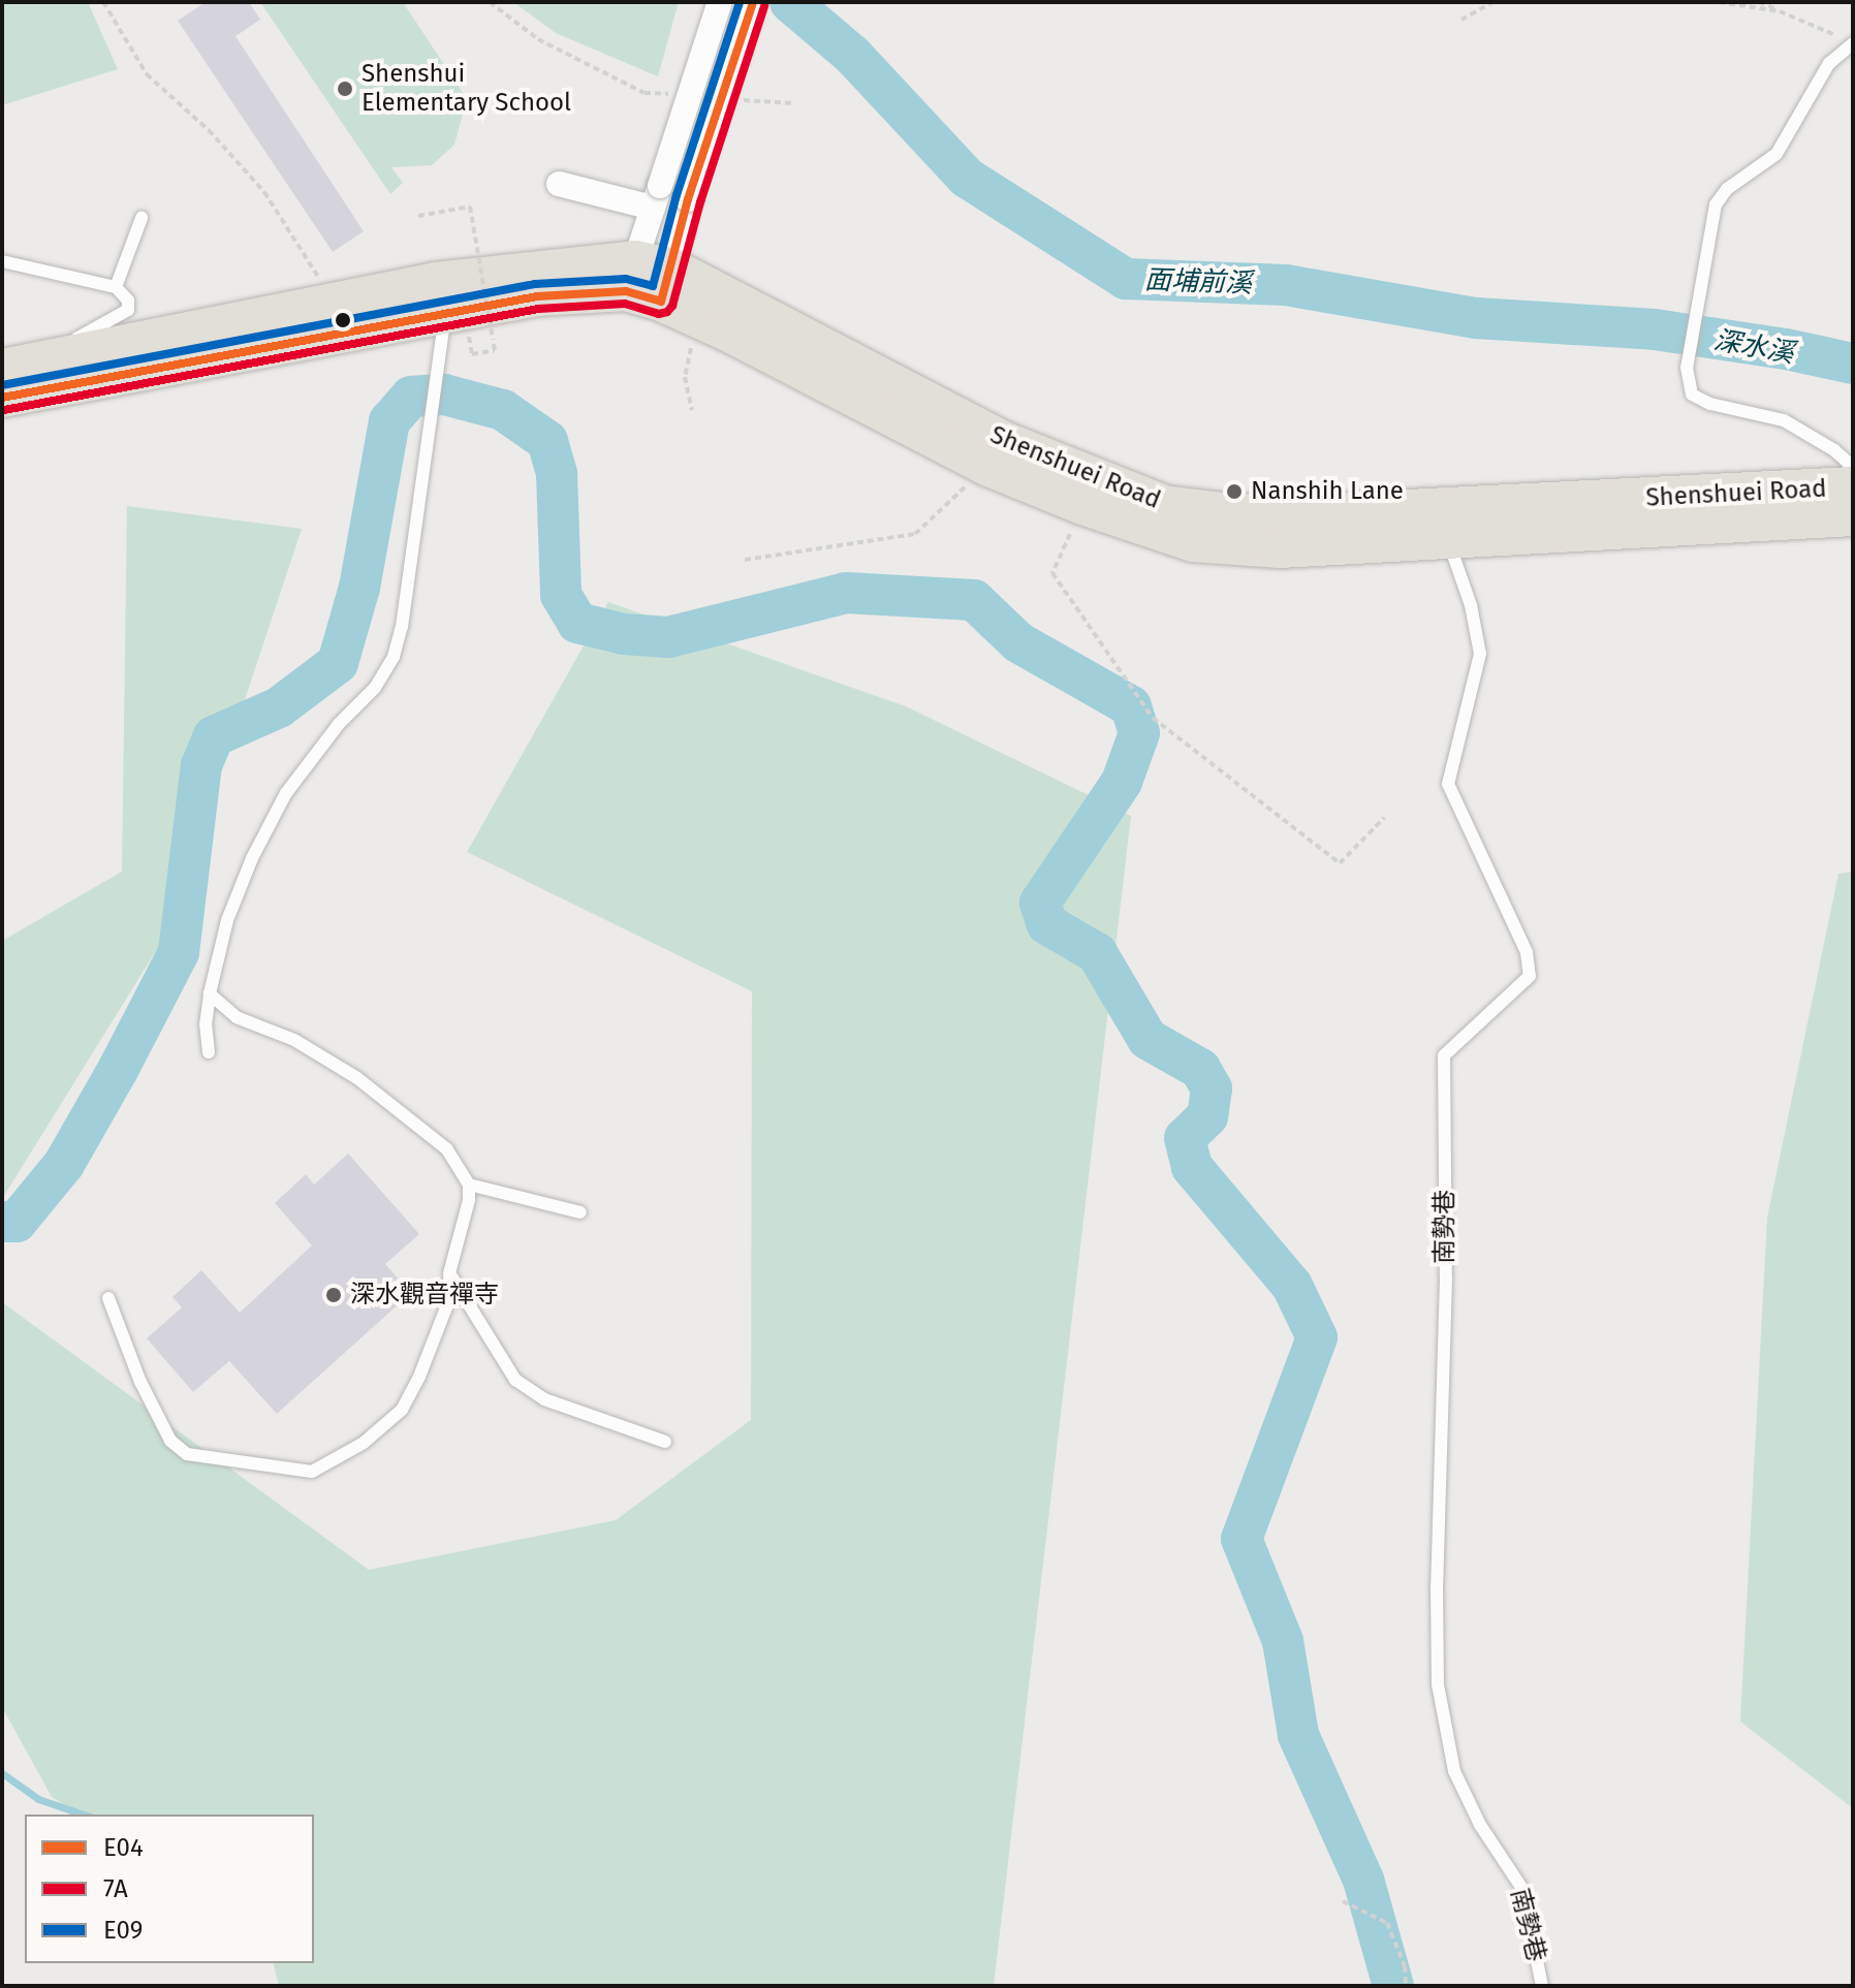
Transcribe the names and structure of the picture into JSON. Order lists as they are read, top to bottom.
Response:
{
  "streets": {
    "main road": ["Shenshuei Road"],
    "lane": ["南勢巷"]
  },
  "crossings": [
    ["Shenshuei Road", "南勢巷"]
  ],
  "water": ["面埔前溪", "深水溪"],
  "places": ["Shenshui Elementary School", "Nanshih Lane", "深水觀音禪寺"],
  "lines": ["transit line E04", "transit line E09", "transit line 7A"],
  "legend": ["E04", "7A", "E09"]
}
